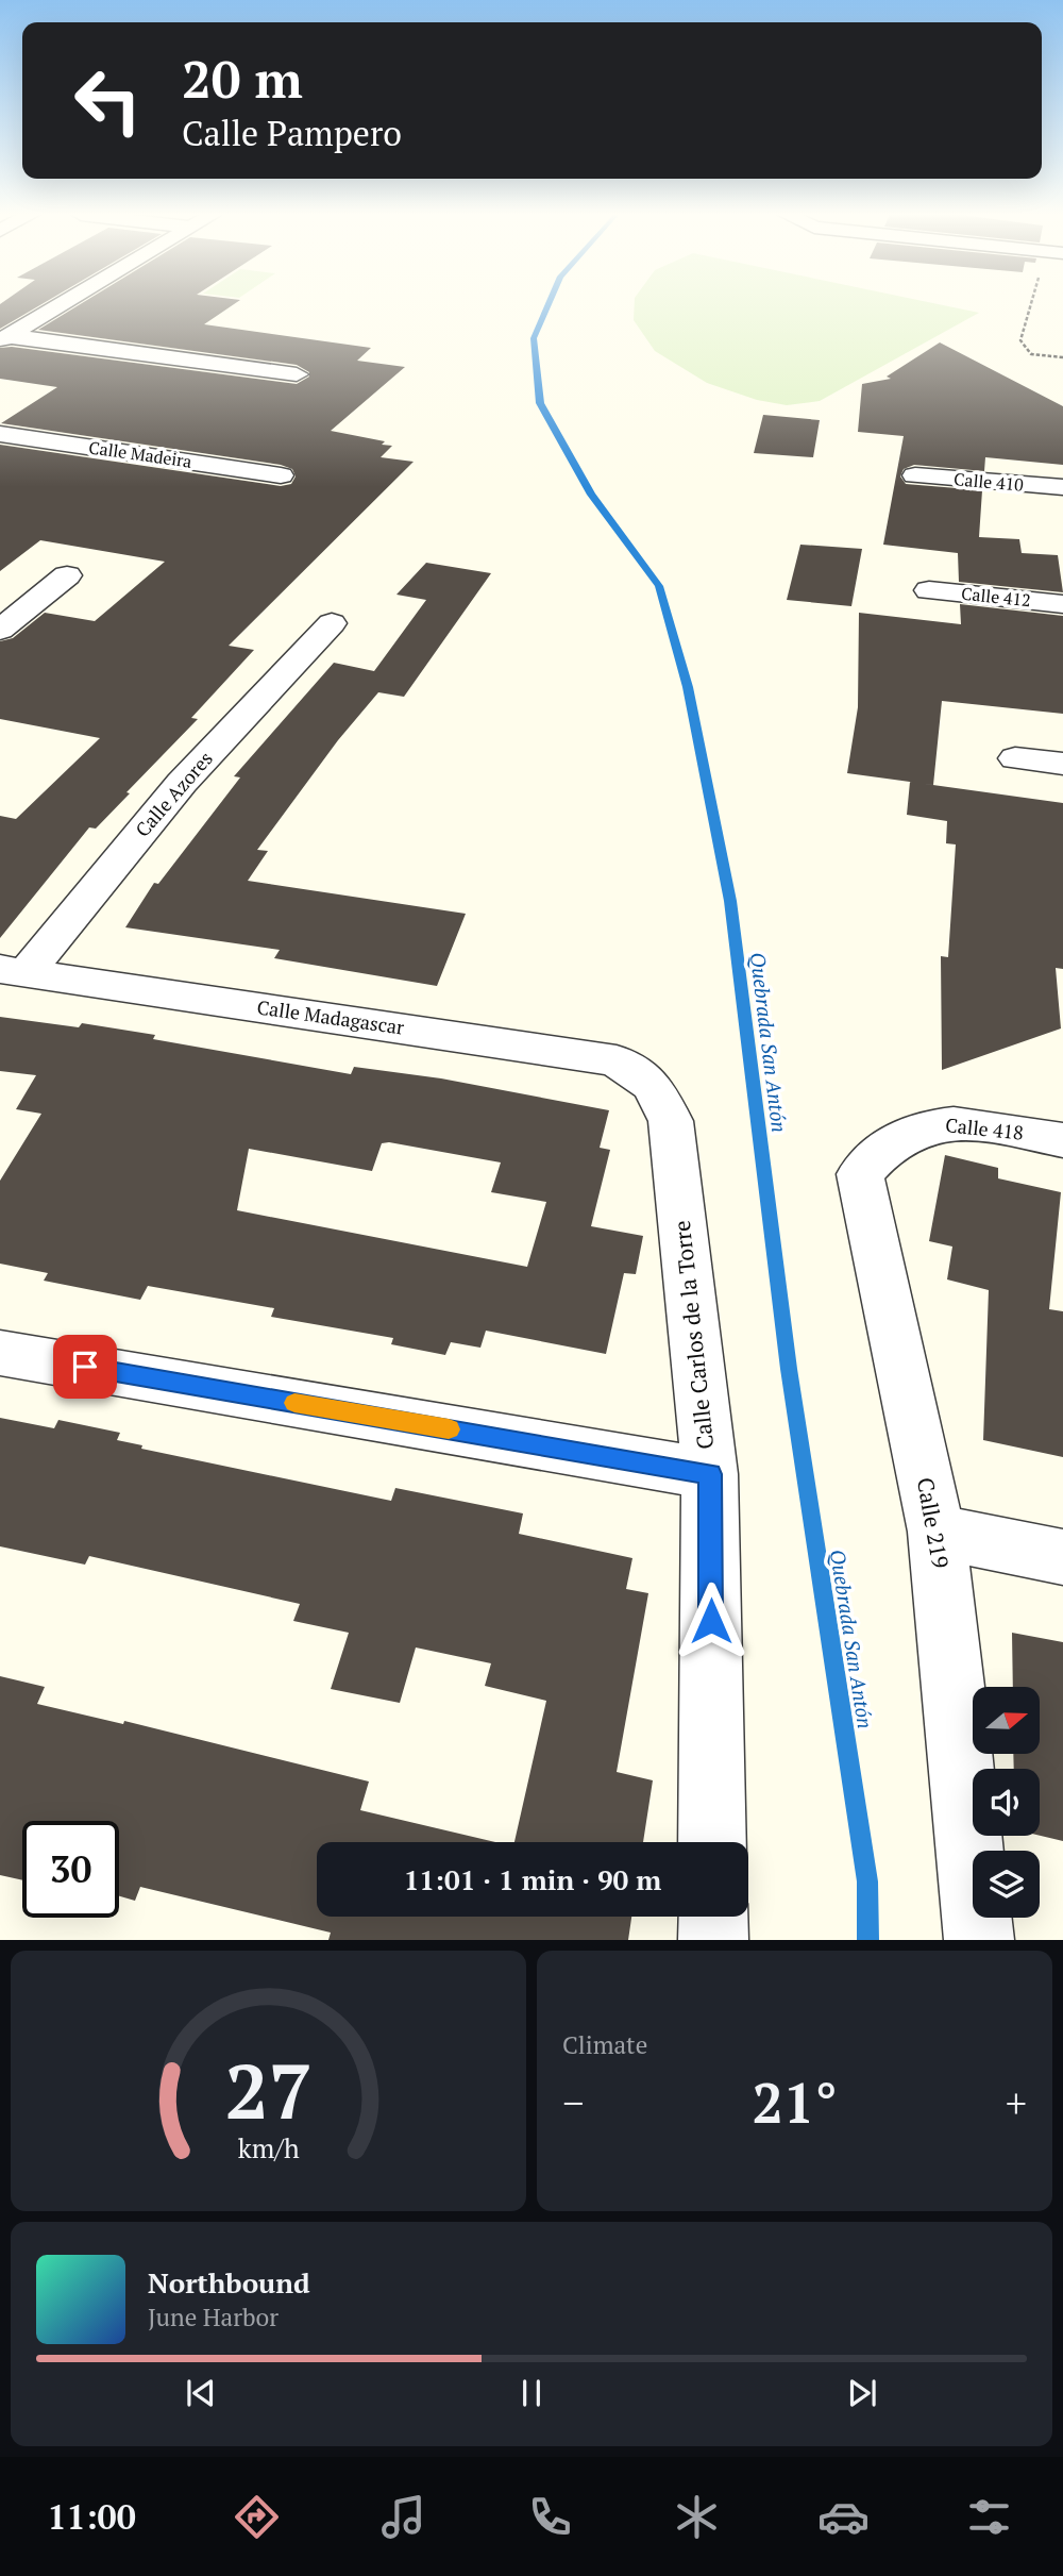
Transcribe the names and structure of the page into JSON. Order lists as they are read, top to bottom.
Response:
{
  "streets": {
    "street": [
      "Calle Madeira",
      "Calle 410",
      "Calle 412",
      "Calle Azores",
      "Calle Madagascar",
      "Calle 418",
      "Calle Carlos de la Torre",
      "Calle 219"
    ]
  },
  "crossings": [
    ["Calle Azores", "Calle Madagascar"],
    ["Calle Madagascar", "Calle Carlos de la Torre"],
    ["Calle 418", "Calle 219"]
  ],
  "water": ["Quebrada San Antón"],
  "north": "right",
  "page": {
    "turn": ["20 m", "Calle Pampero"],
    "limit": "30",
    "trip": "11:01 · 1 min · 90 m",
    "tile": "Climate",
    "heat": ["−", "21°", "+"],
    "song": ["Northbound", "June Harbor"],
    "tabs": "11:00",
    "gauge": ["27", "km/h"]
  }
}
